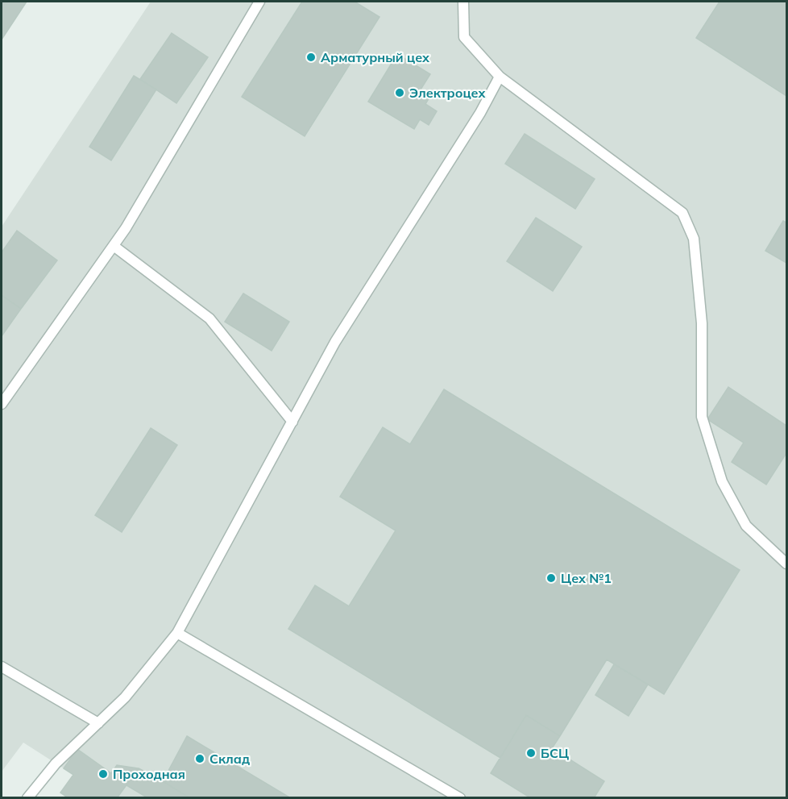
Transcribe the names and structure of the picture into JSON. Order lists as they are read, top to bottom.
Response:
{
  "places": [
    "Арматурный цех",
    "Электроцех",
    "Цех №1",
    "БСЦ",
    "Склад",
    "Проходная"
  ]
}
